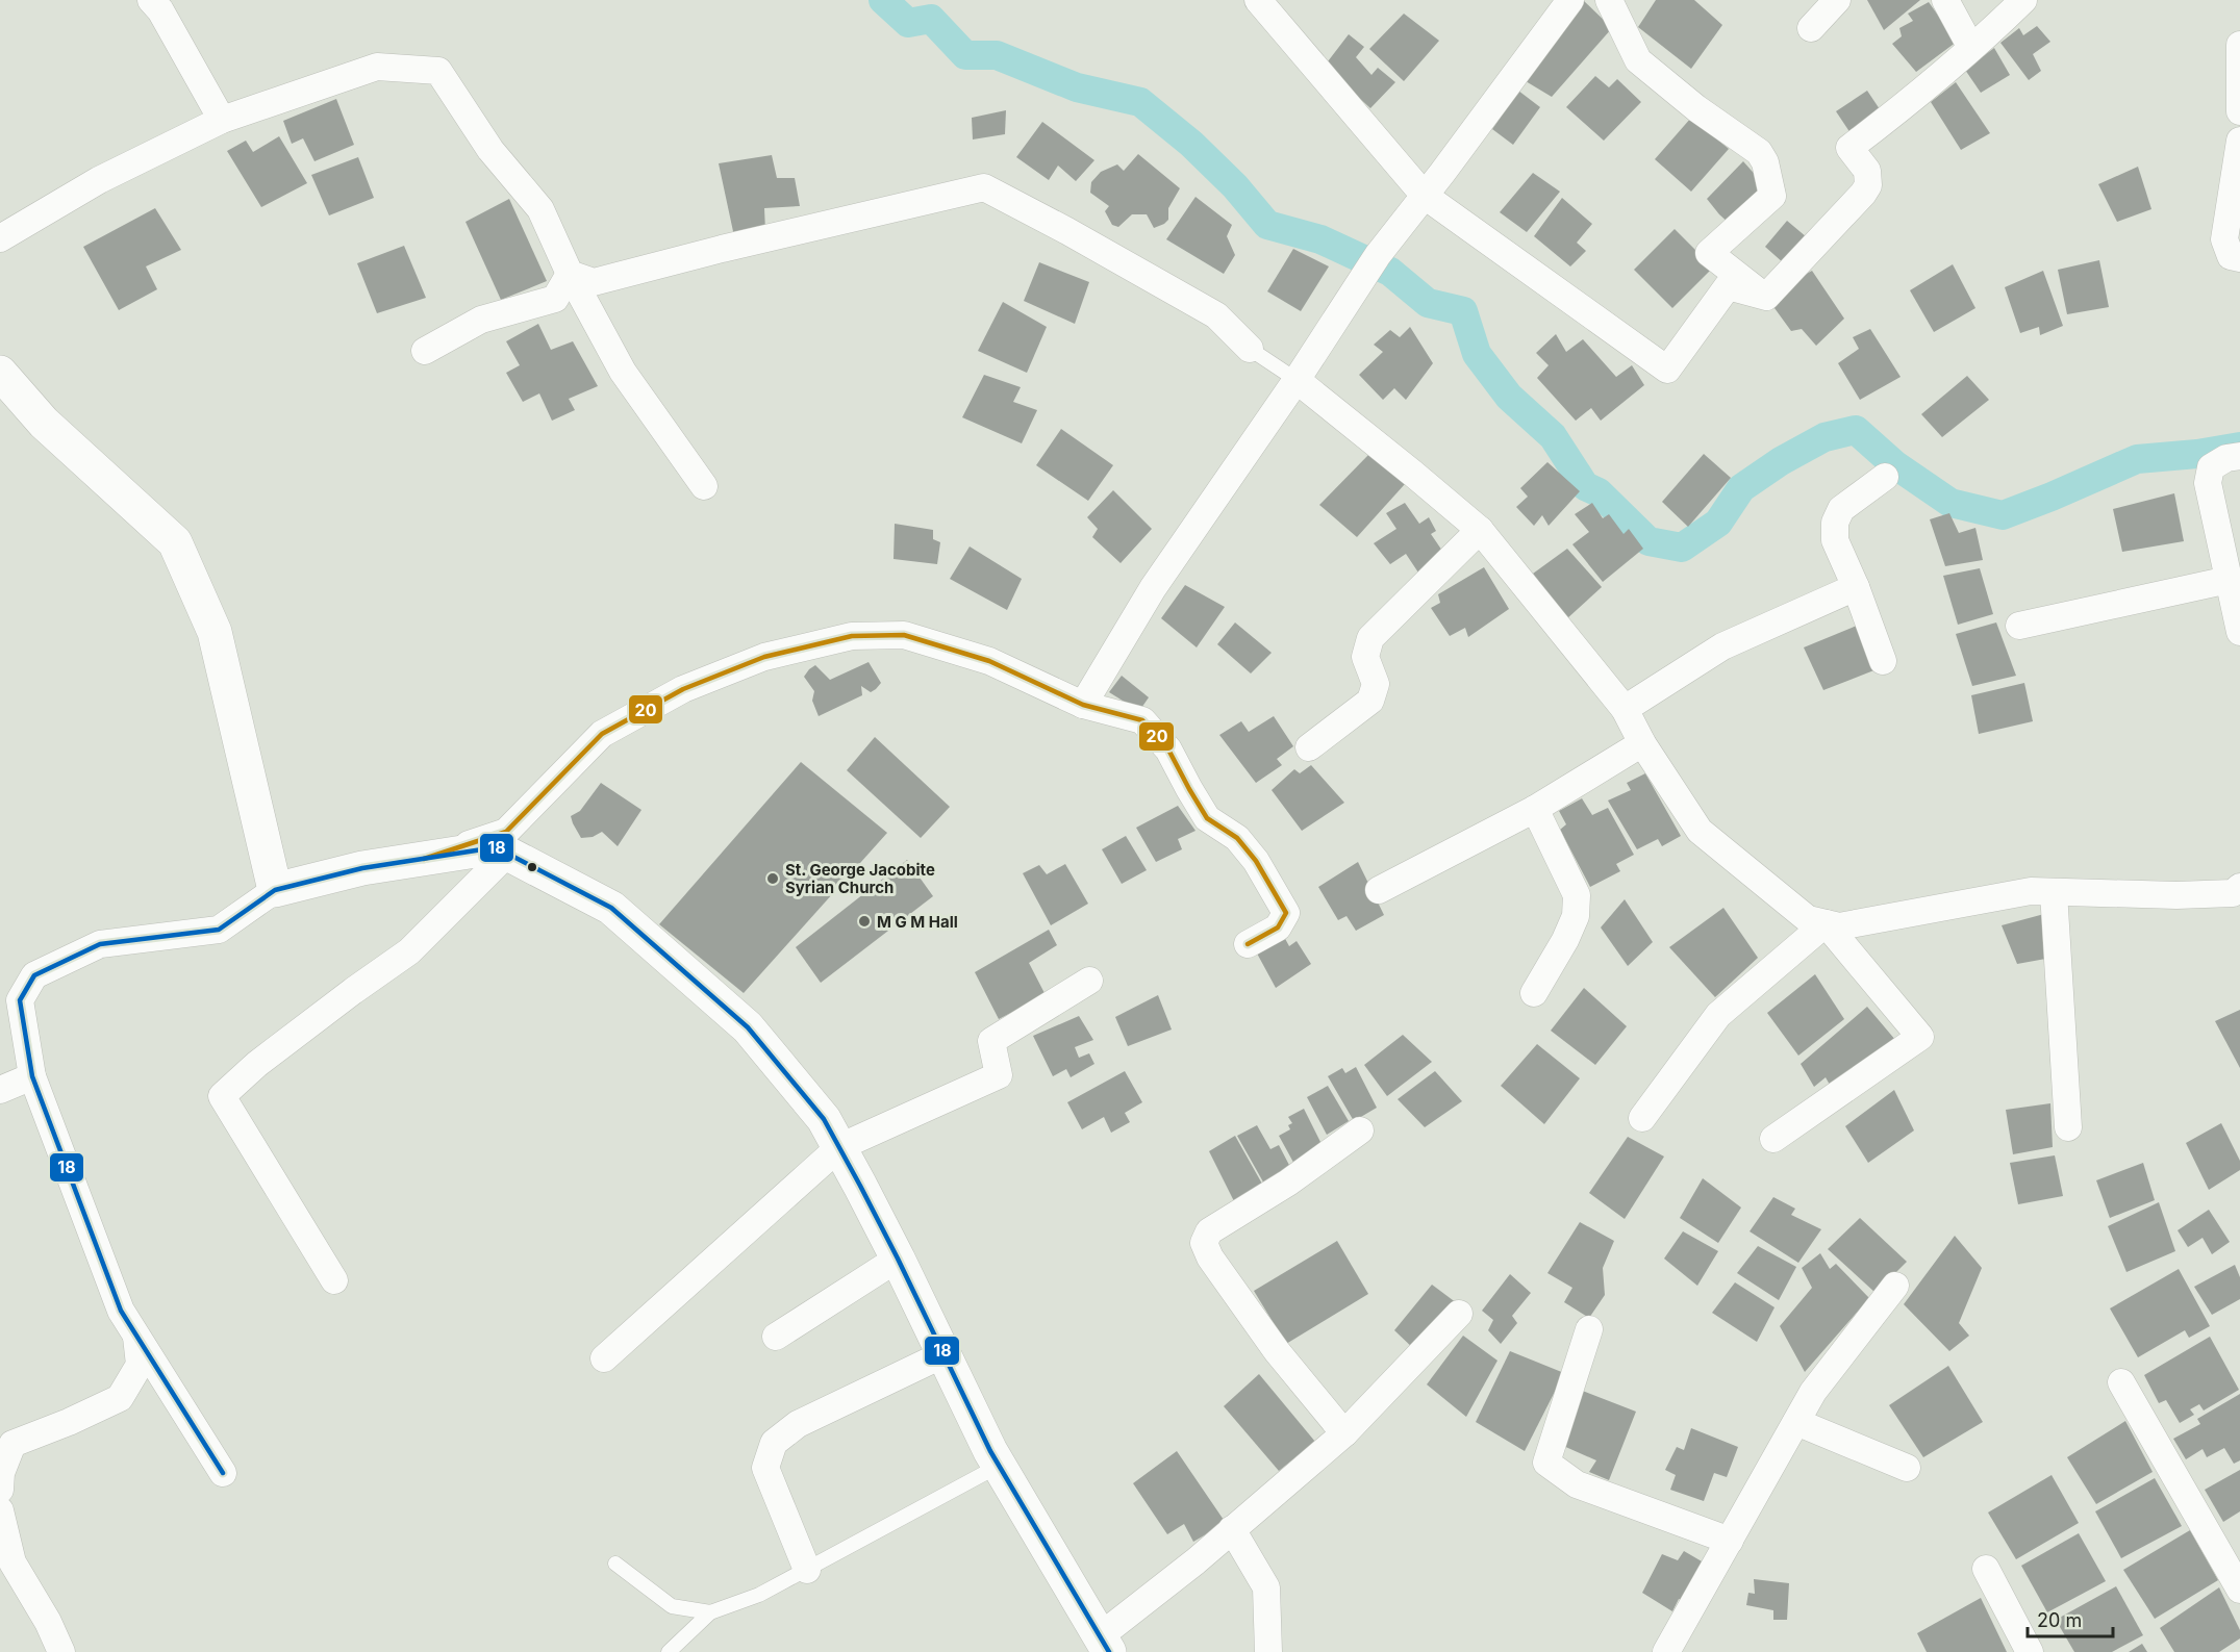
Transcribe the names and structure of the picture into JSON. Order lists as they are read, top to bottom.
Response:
{
  "places": ["St. George Jacobite Syrian Church", "M G M Hall"],
  "lines": ["transit line 20", "transit line 18"],
  "scale_bar": "20 m"
}
